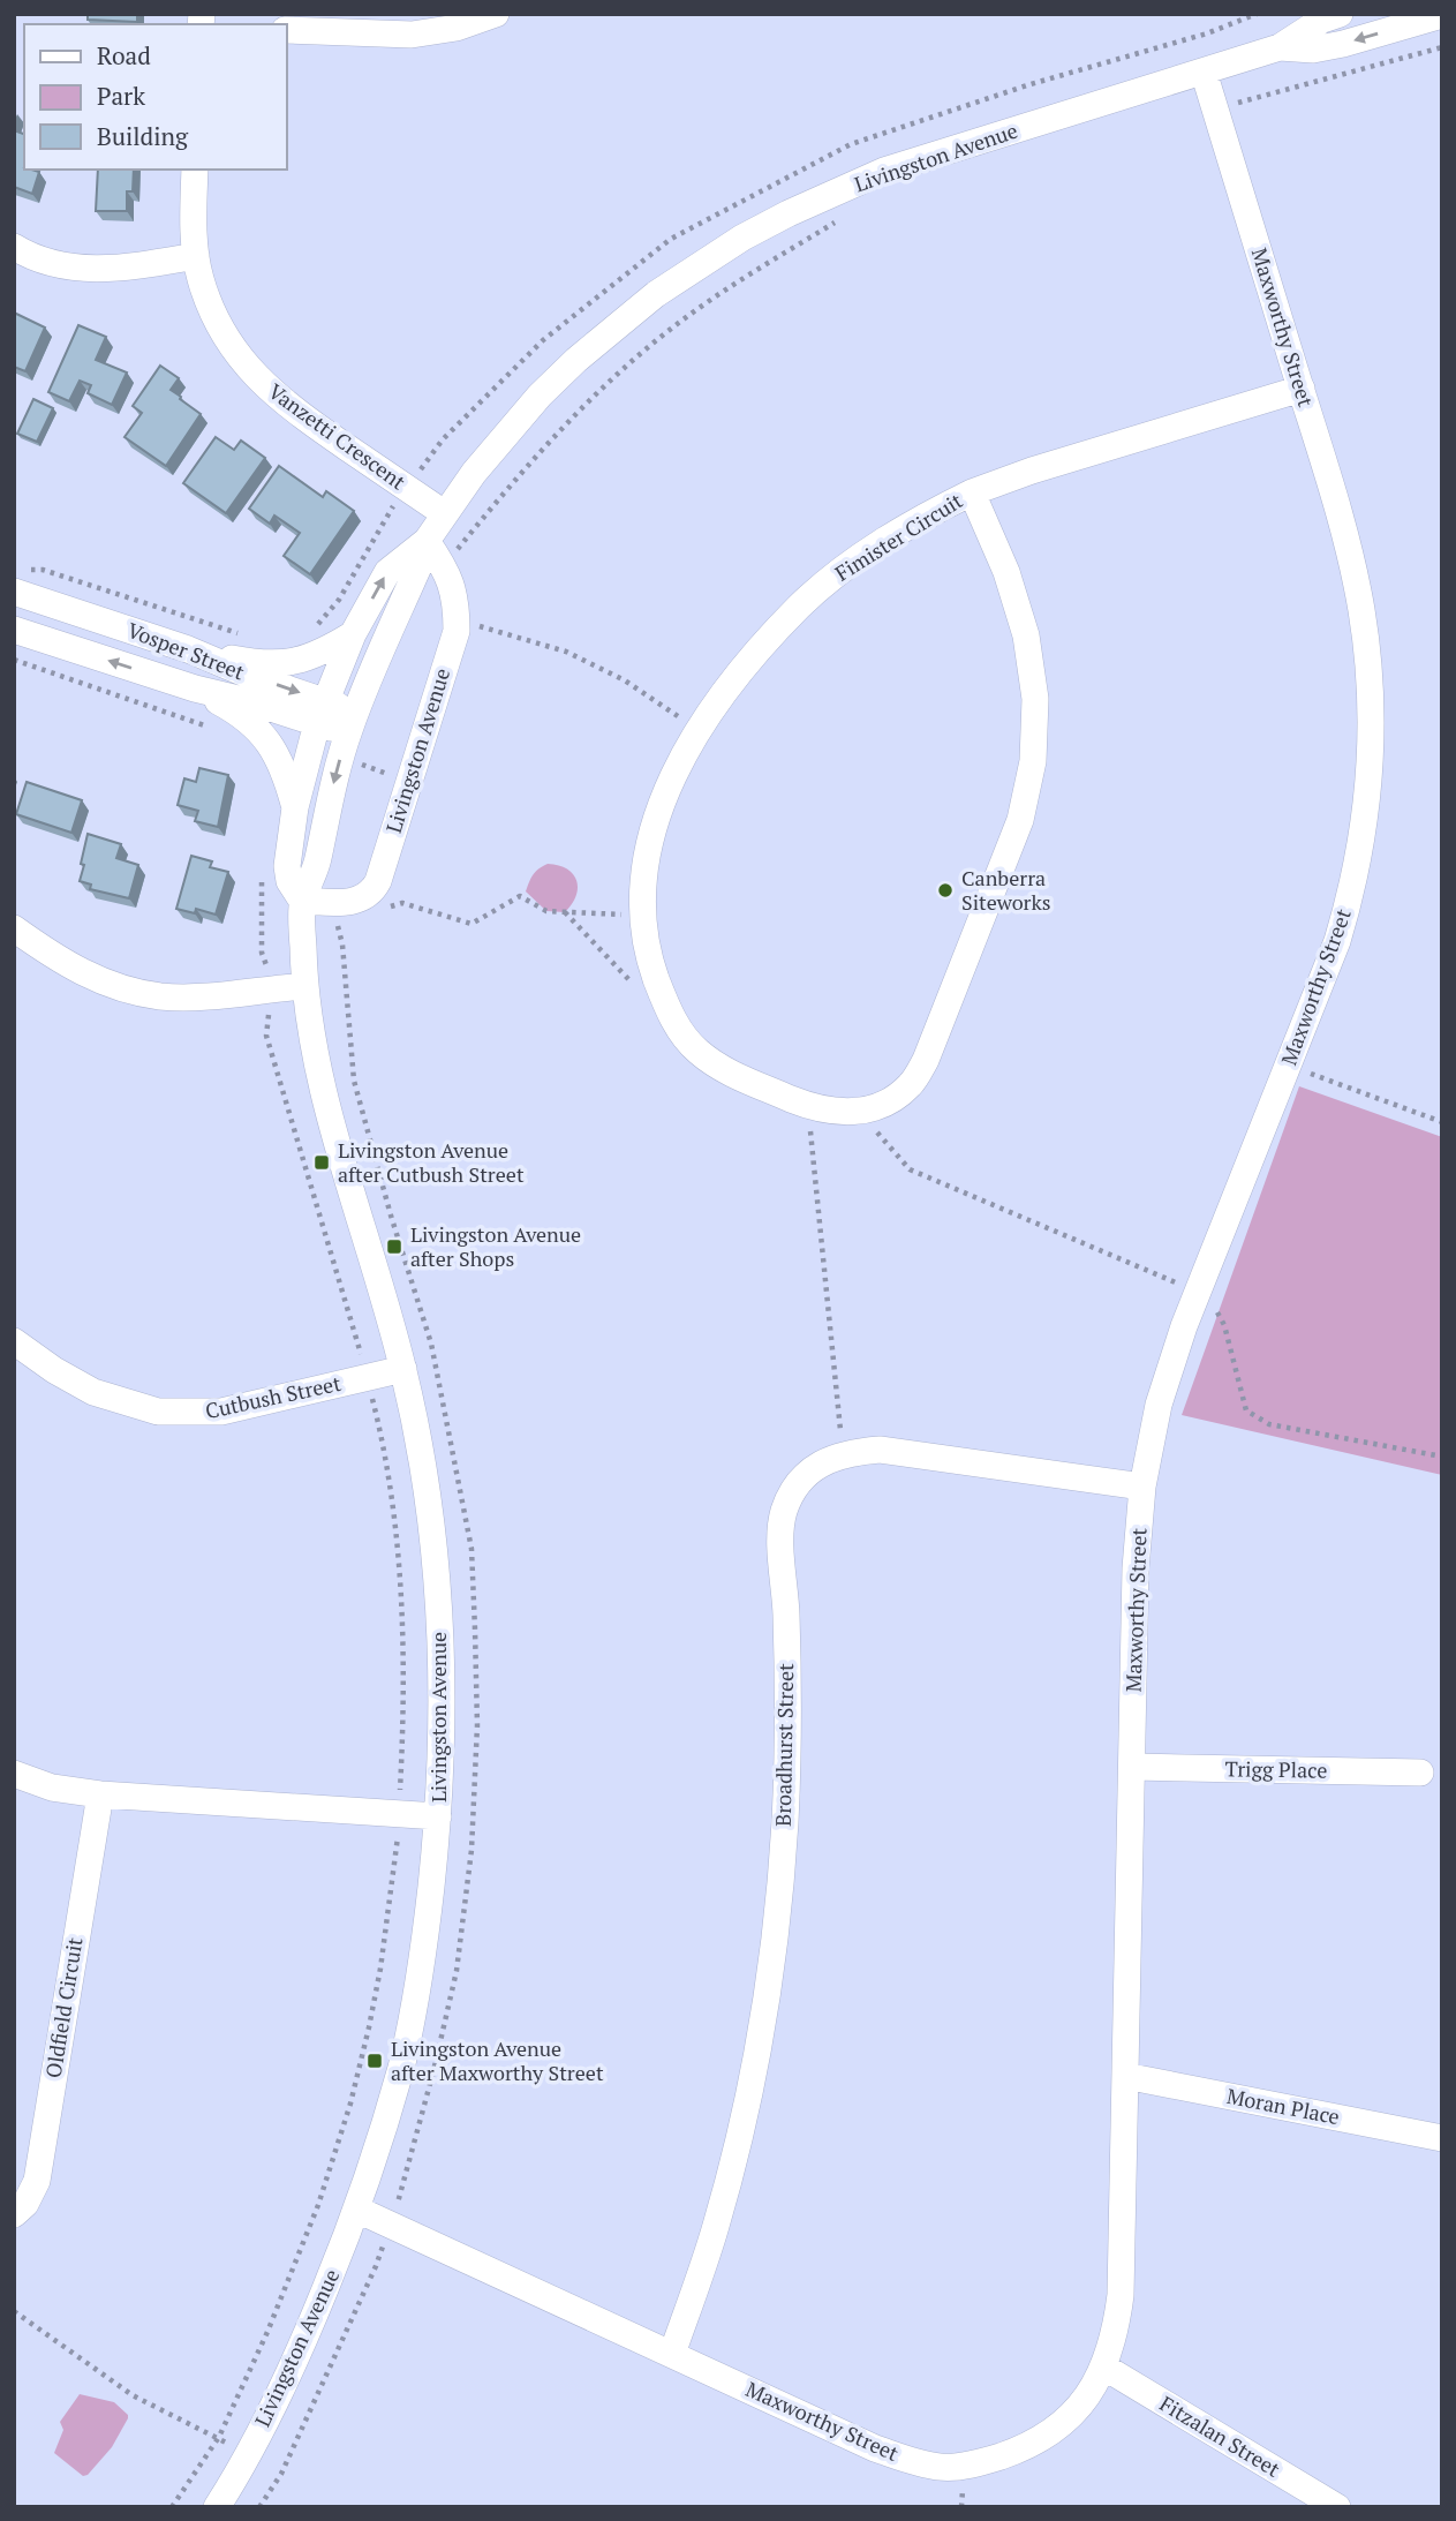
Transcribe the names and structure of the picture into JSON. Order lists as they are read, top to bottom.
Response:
{
  "streets": {
    "street": [
      "Livingston Avenue",
      "Maxworthy Street",
      "Vanzetti Crescent",
      "Fimister Circuit",
      "Vosper Street",
      "Cutbush Street",
      "Broadhurst Street",
      "Trigg Place",
      "Oldfield Circuit",
      "Moran Place",
      "Fitzalan Street"
    ]
  },
  "crossings": [
    ["Livingston Avenue", "Maxworthy Street"],
    ["Livingston Avenue", "Vanzetti Crescent"],
    ["Livingston Avenue", "Vosper Street"],
    ["Livingston Avenue", "Cutbush Street"],
    ["Maxworthy Street", "Fimister Circuit"],
    ["Maxworthy Street", "Broadhurst Street"],
    ["Maxworthy Street", "Trigg Place"],
    ["Maxworthy Street", "Moran Place"],
    ["Maxworthy Street", "Fitzalan Street"]
  ],
  "places": {
    "other": ["Canberra Siteworks"],
    "transit": ["Livingston Avenue after Cutbush Street", "Livingston Avenue after Shops", "Livingston Avenue after Maxworthy Street"]
  },
  "legend": ["Road", "Park", "Building"]
}
